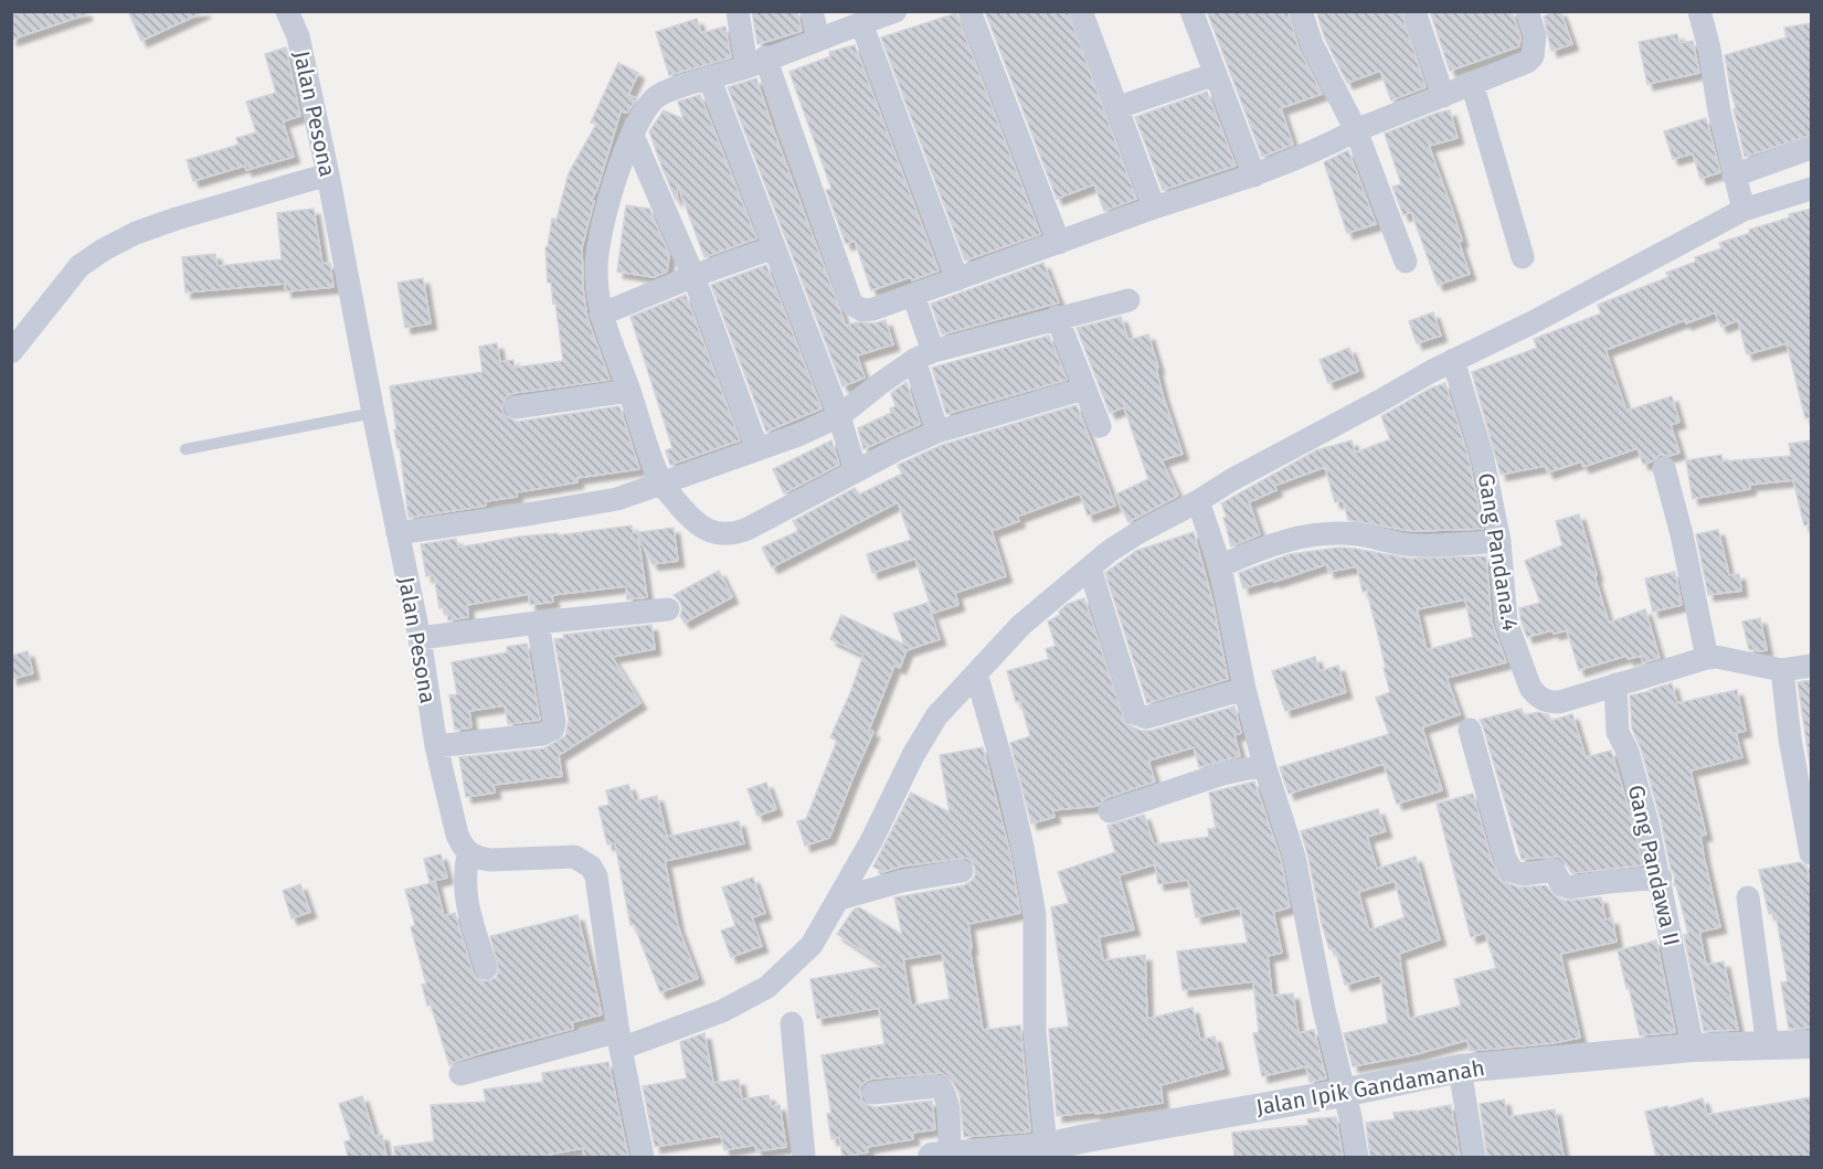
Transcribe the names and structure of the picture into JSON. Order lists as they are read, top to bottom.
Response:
{
  "streets": {
    "street": [
      "Jalan Pesona",
      "Gang Pandana.4",
      "Gang Pandawa II",
      "Jalan Ipik Gandamanah"
    ]
  },
  "crossings": [
    ["Gang Pandana.4", "Gang Pandawa II"],
    ["Gang Pandawa II", "Jalan Ipik Gandamanah"]
  ]
}
